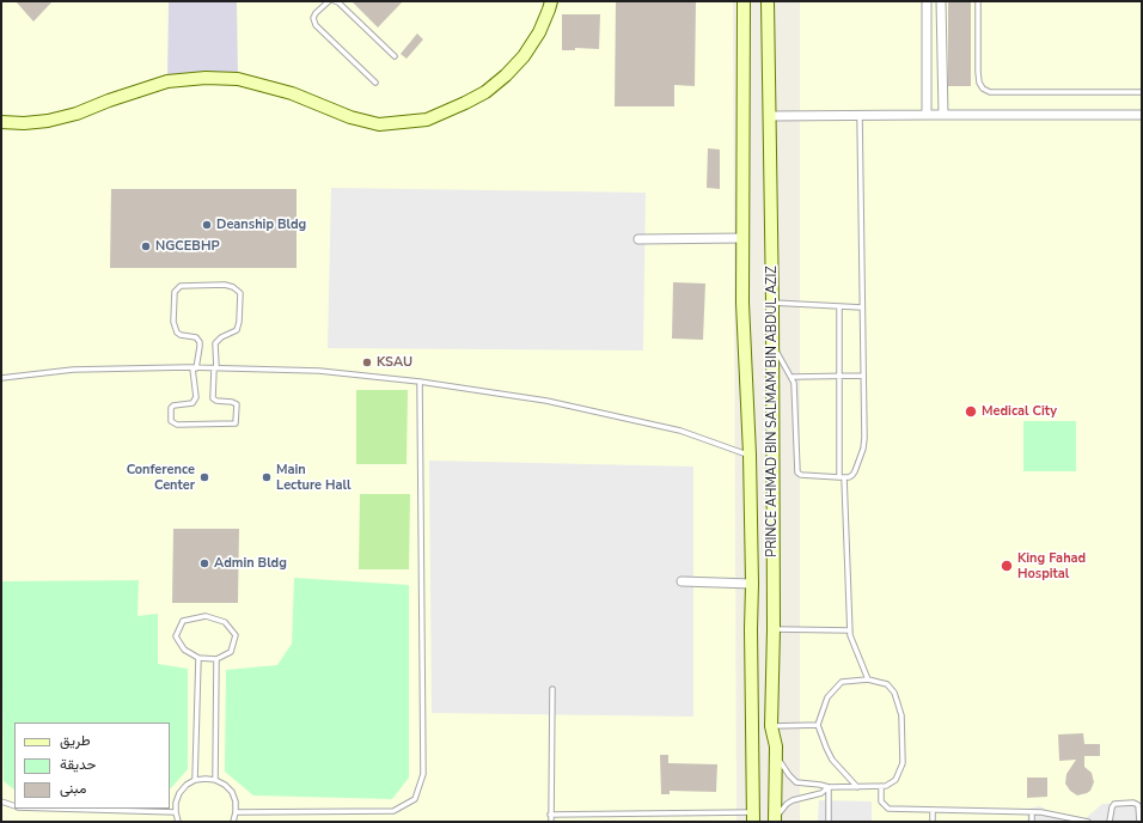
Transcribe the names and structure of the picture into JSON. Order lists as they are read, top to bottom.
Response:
{
  "streets": {
    "main road": ["PRINCE AHMAD BIN SALMAM BIN ABDUL AZIZ"]
  },
  "places": [
    "Deanship Bldg",
    "NGCEBHP",
    "KSAU",
    "Medical City",
    "Conference Center",
    "Main Lecture Hall",
    "Admin Bldg",
    "King Fahad Hospital"
  ],
  "legend": ["طريق", "حديقة", "مبنى"]
}
